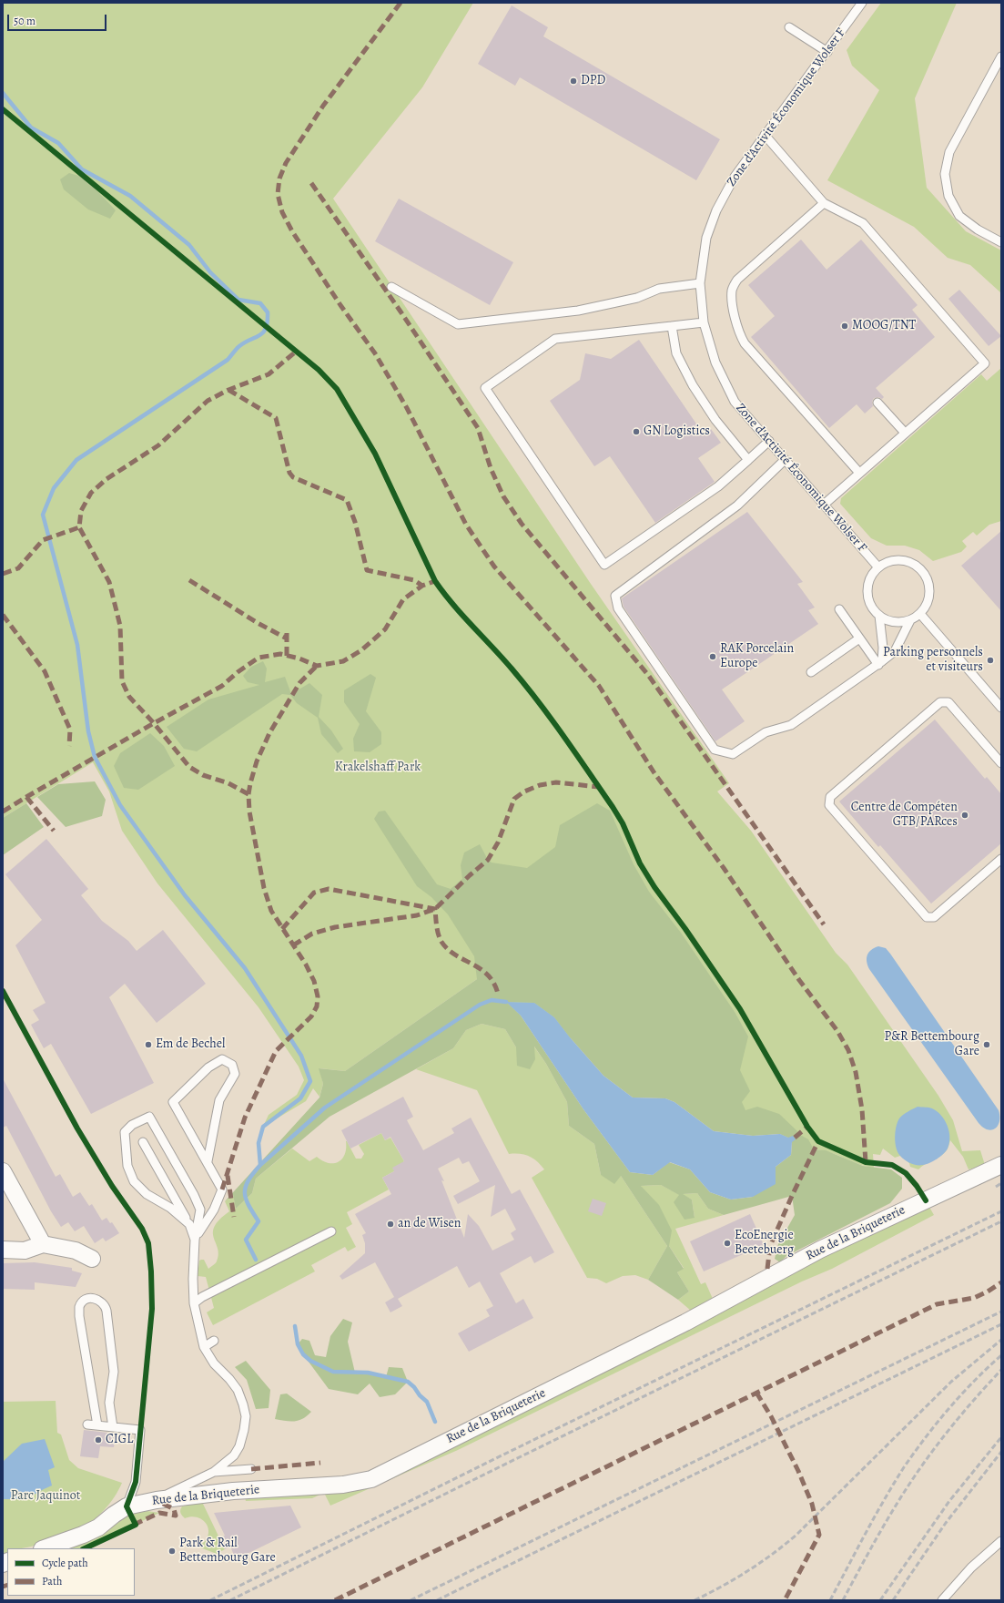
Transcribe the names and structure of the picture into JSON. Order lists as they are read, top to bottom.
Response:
{
  "streets": {
    "street": ["Rue de la Briqueterie"],
    "lane": ["Zone d'Activité Économique Wolser F"]
  },
  "parks": ["Krakelshaff Park", "Parc Jaquinot"],
  "places": [
    "DPD",
    "MOOG/TNT",
    "GN Logistics",
    "RAK Porcelain Europe",
    "Parking personnels et visiteurs",
    "Centre de Compéten GTB/PARces",
    "Em de Bechel",
    "P&R Bettembourg Gare",
    "an de Wisen",
    "EcoEnergie Beetebuerg",
    "CIGL",
    "Park & Rail Bettembourg Gare"
  ],
  "legend": ["Cycle path", "Path"],
  "scale_bar": "50 m"
}
